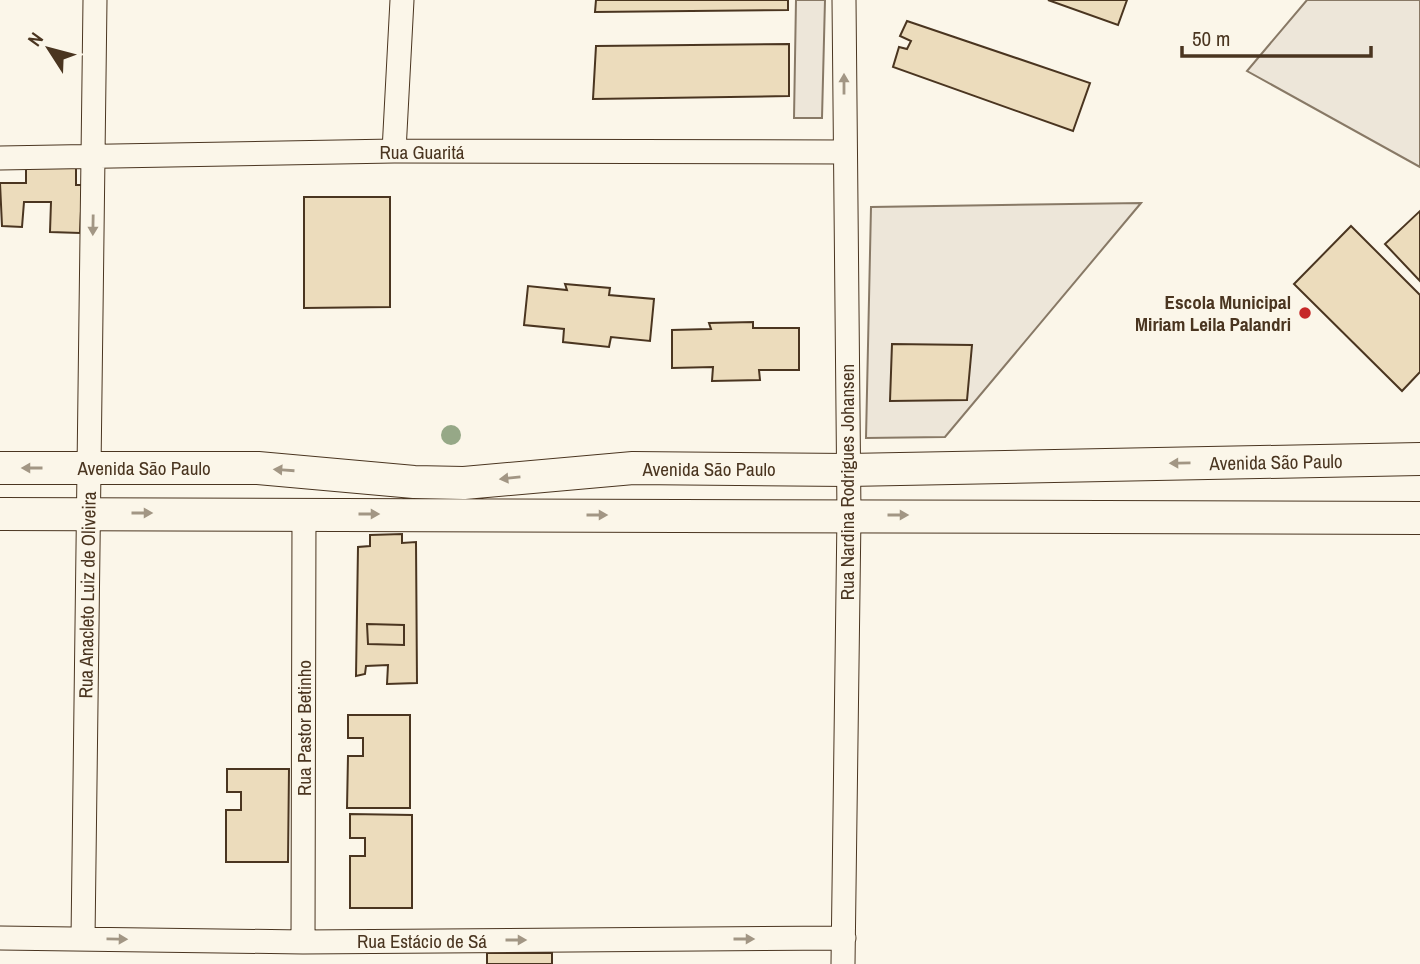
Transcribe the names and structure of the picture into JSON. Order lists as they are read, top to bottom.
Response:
{
  "streets": {
    "main road": ["Avenida São Paulo"],
    "street": [
      "Rua Guaritá",
      "Rua Nardina Rodrigues Johansen",
      "Rua Anacleto Luiz de Oliveira",
      "Rua Pastor Betinho",
      "Rua Estácio de Sá"
    ]
  },
  "crossings": [
    ["Rua Guaritá", "Rua Nardina Rodrigues Johansen"],
    ["Rua Guaritá", "Rua Anacleto Luiz de Oliveira"],
    ["Avenida São Paulo", "Rua Nardina Rodrigues Johansen"],
    ["Avenida São Paulo", "Rua Anacleto Luiz de Oliveira"],
    ["Rua Nardina Rodrigues Johansen", "Rua Estácio de Sá"],
    ["Rua Anacleto Luiz de Oliveira", "Rua Estácio de Sá"],
    ["Rua Pastor Betinho", "Rua Estácio de Sá"]
  ],
  "one_way": ["Rua Estácio de Sá"],
  "places": ["Escola Municipal Miriam Leila Palandri"],
  "scale_bar": "50 m",
  "north": "top left"
}
